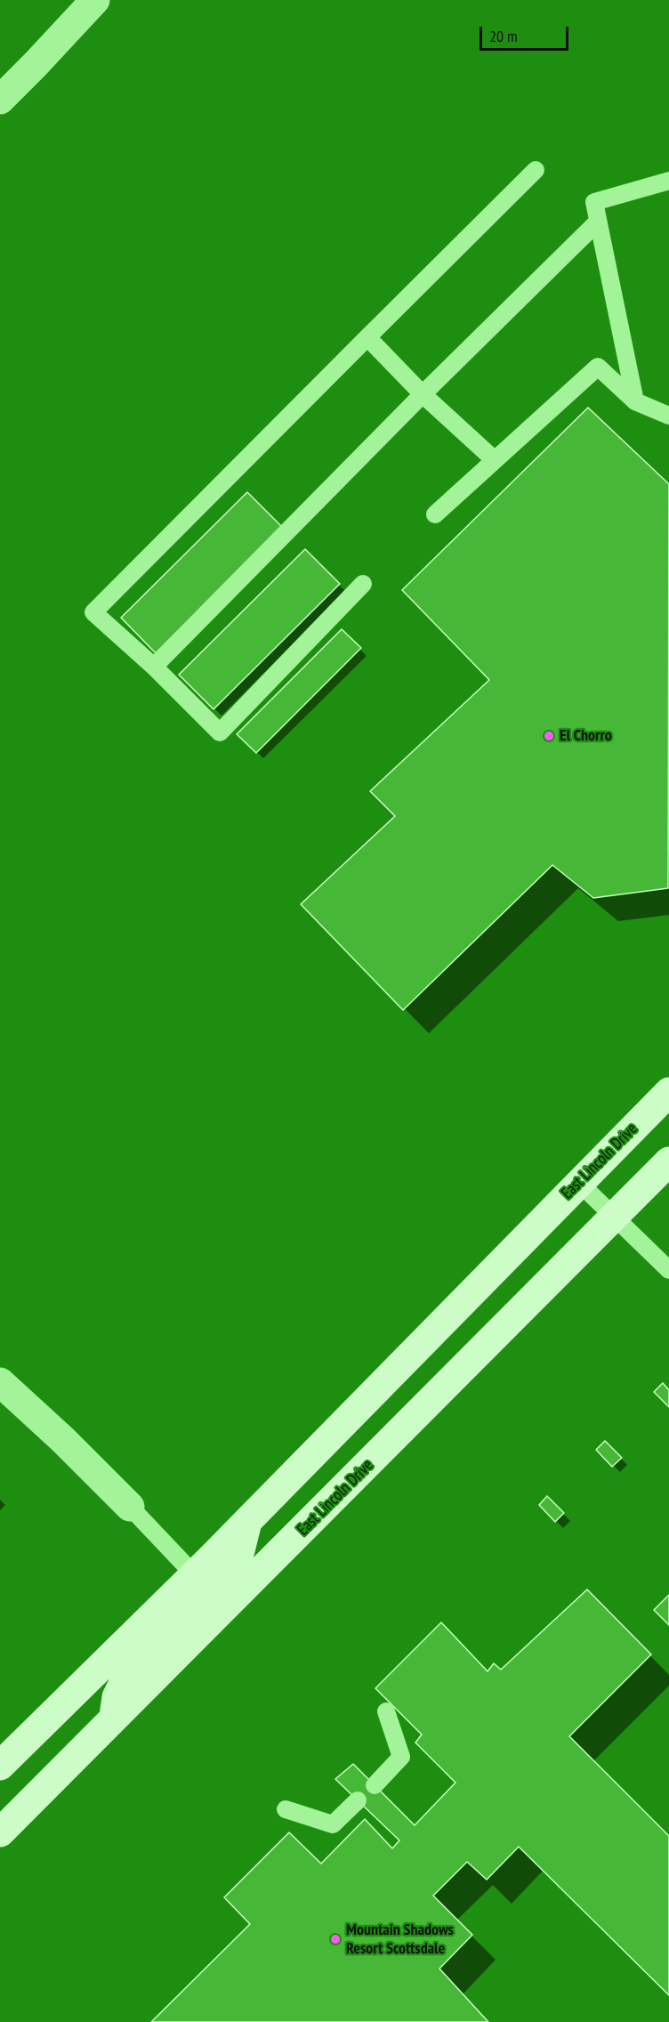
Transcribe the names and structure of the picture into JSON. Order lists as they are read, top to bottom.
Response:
{
  "streets": {
    "main road": ["East Lincoln Drive"]
  },
  "places": ["El Chorro", "Mountain Shadows Resort Scottsdale"],
  "scale_bar": "20 m"
}
